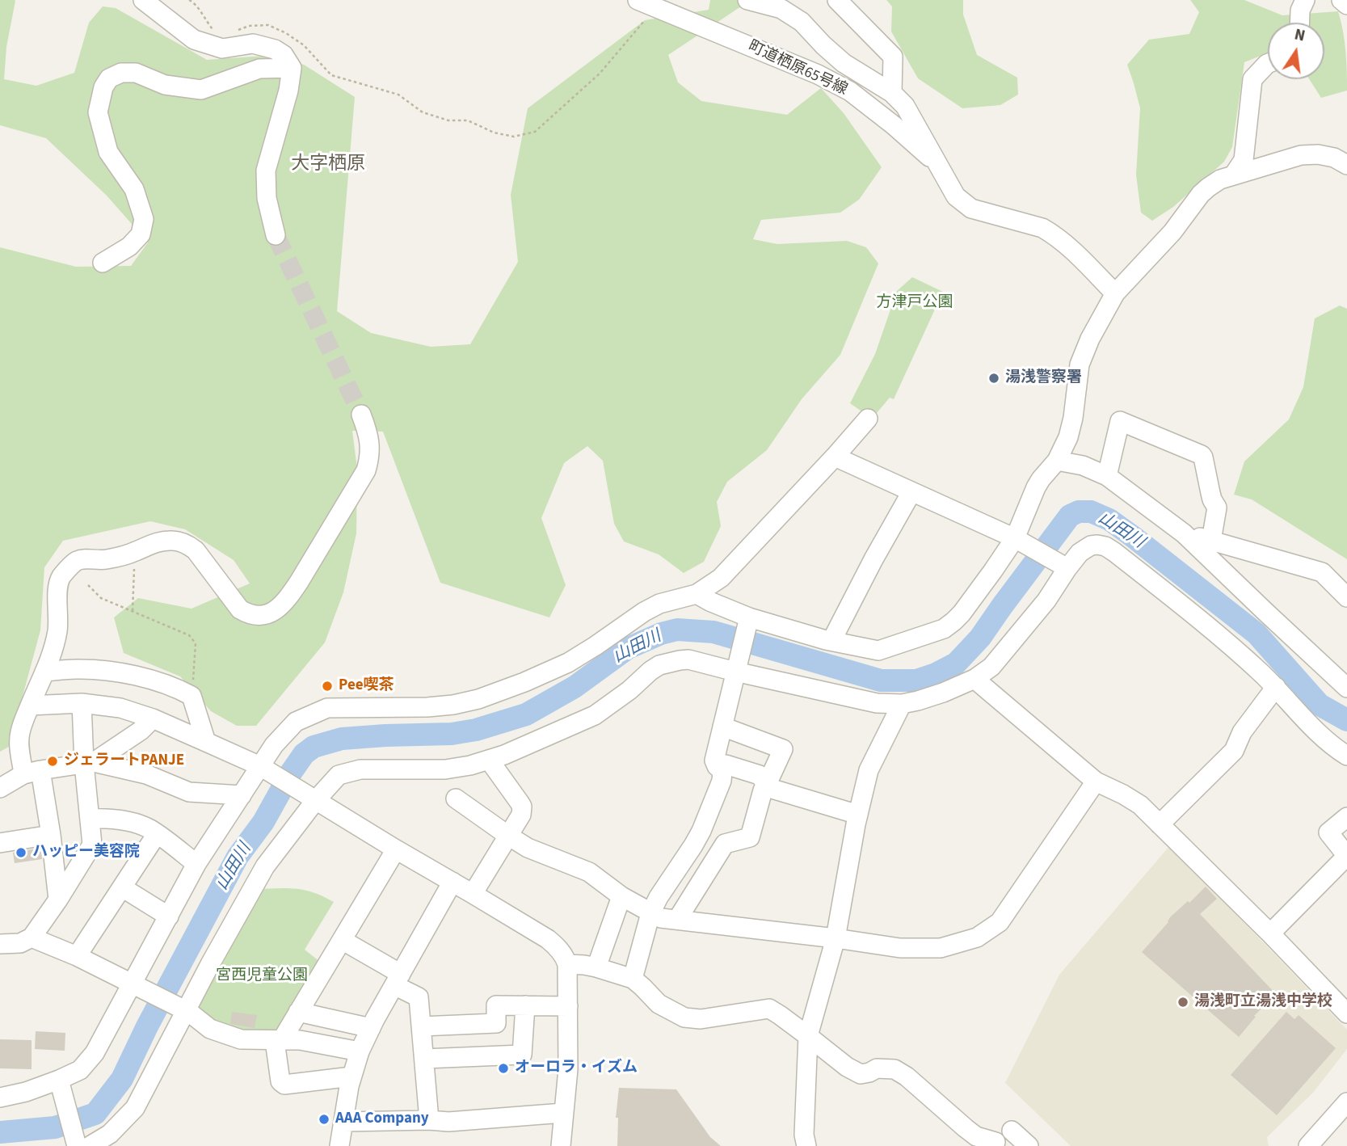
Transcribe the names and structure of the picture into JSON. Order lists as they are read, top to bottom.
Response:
{
  "streets": {
    "street": ["町道栖原65号線"]
  },
  "districts": ["大字栖原"],
  "water": ["山田川"],
  "parks": ["方津戸公園", "宮西児童公園"],
  "places": [
    "湯浅警察署",
    "Pee喫茶",
    "ジェラートPANJE",
    "ハッピー美容院",
    "湯浅町立湯浅中学校",
    "オーロラ・イズム",
    "AAA Company"
  ],
  "north": "top"
}
